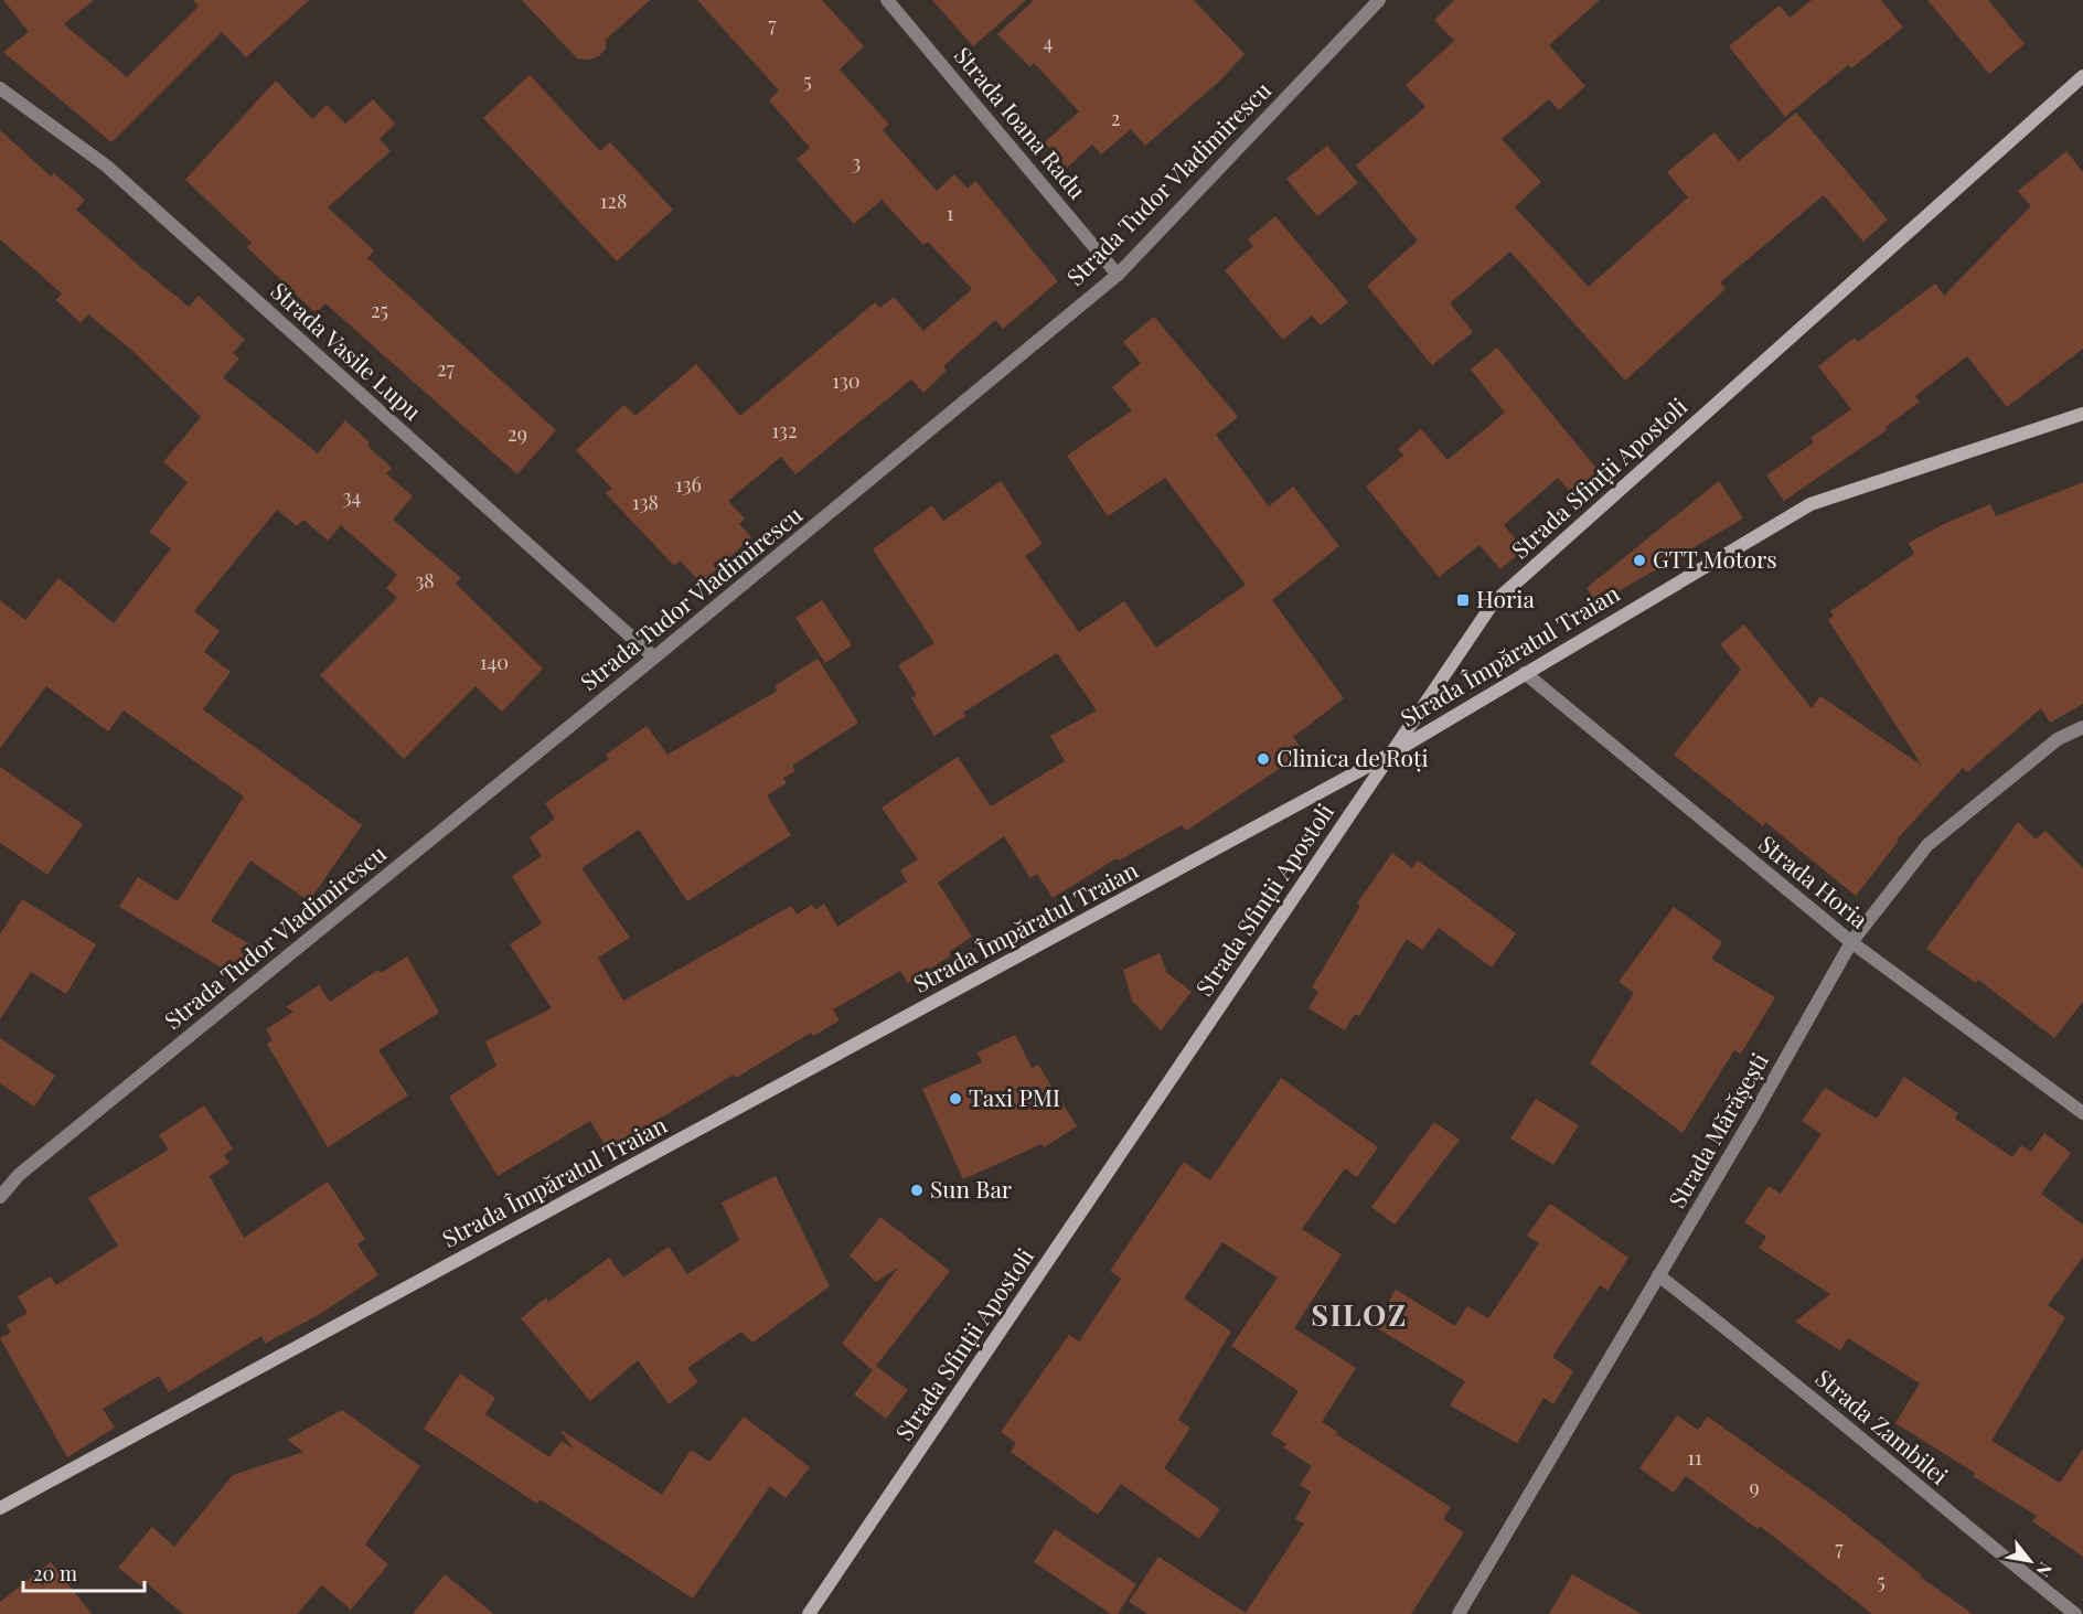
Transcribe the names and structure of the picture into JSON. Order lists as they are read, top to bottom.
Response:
{
  "streets": {
    "street": [
      "Strada Ioana Radu",
      "Strada Tudor Vladimirescu",
      "Strada Vasile Lupu",
      "Strada Sfinții Apostoli",
      "Strada Împăratul Traian",
      "Strada Horia",
      "Strada Mărășești",
      "Strada Zambilei"
    ]
  },
  "crossings": [
    ["Strada Ioana Radu", "Strada Tudor Vladimirescu"],
    ["Strada Tudor Vladimirescu", "Strada Vasile Lupu"],
    ["Strada Sfinții Apostoli", "Strada Împăratul Traian"],
    ["Strada Împăratul Traian", "Strada Horia"],
    ["Strada Horia", "Strada Mărășești"],
    ["Strada Mărășești", "Strada Zambilei"]
  ],
  "districts": ["SILOZ"],
  "places": {
    "other": [
      "GTT Motors",
      "Clinica de Roți",
      "Taxi PMI",
      "Sun Bar"
    ],
    "transit": ["Horia"]
  },
  "house_numbers": [
    "7",
    "4",
    "5",
    "2",
    "3",
    "128",
    "1",
    "25",
    "27",
    "130",
    "132",
    "29",
    "136",
    "34",
    "138",
    "38",
    "140",
    "11",
    "9",
    "7",
    "5"
  ],
  "scale_bar": "20 m",
  "north": "bottom right"
}
